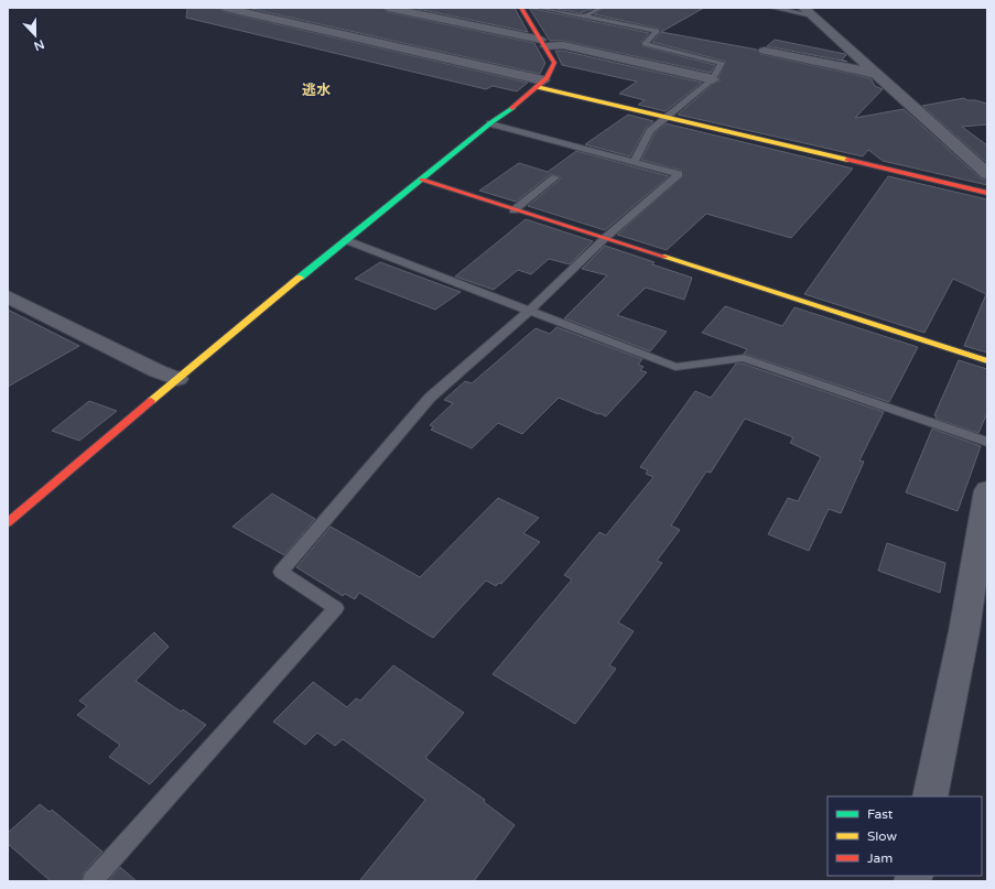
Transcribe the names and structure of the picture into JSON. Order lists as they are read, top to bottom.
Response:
{
  "districts": ["逃水"],
  "legend": ["Fast", "Slow", "Jam"],
  "north": "bottom"
}
